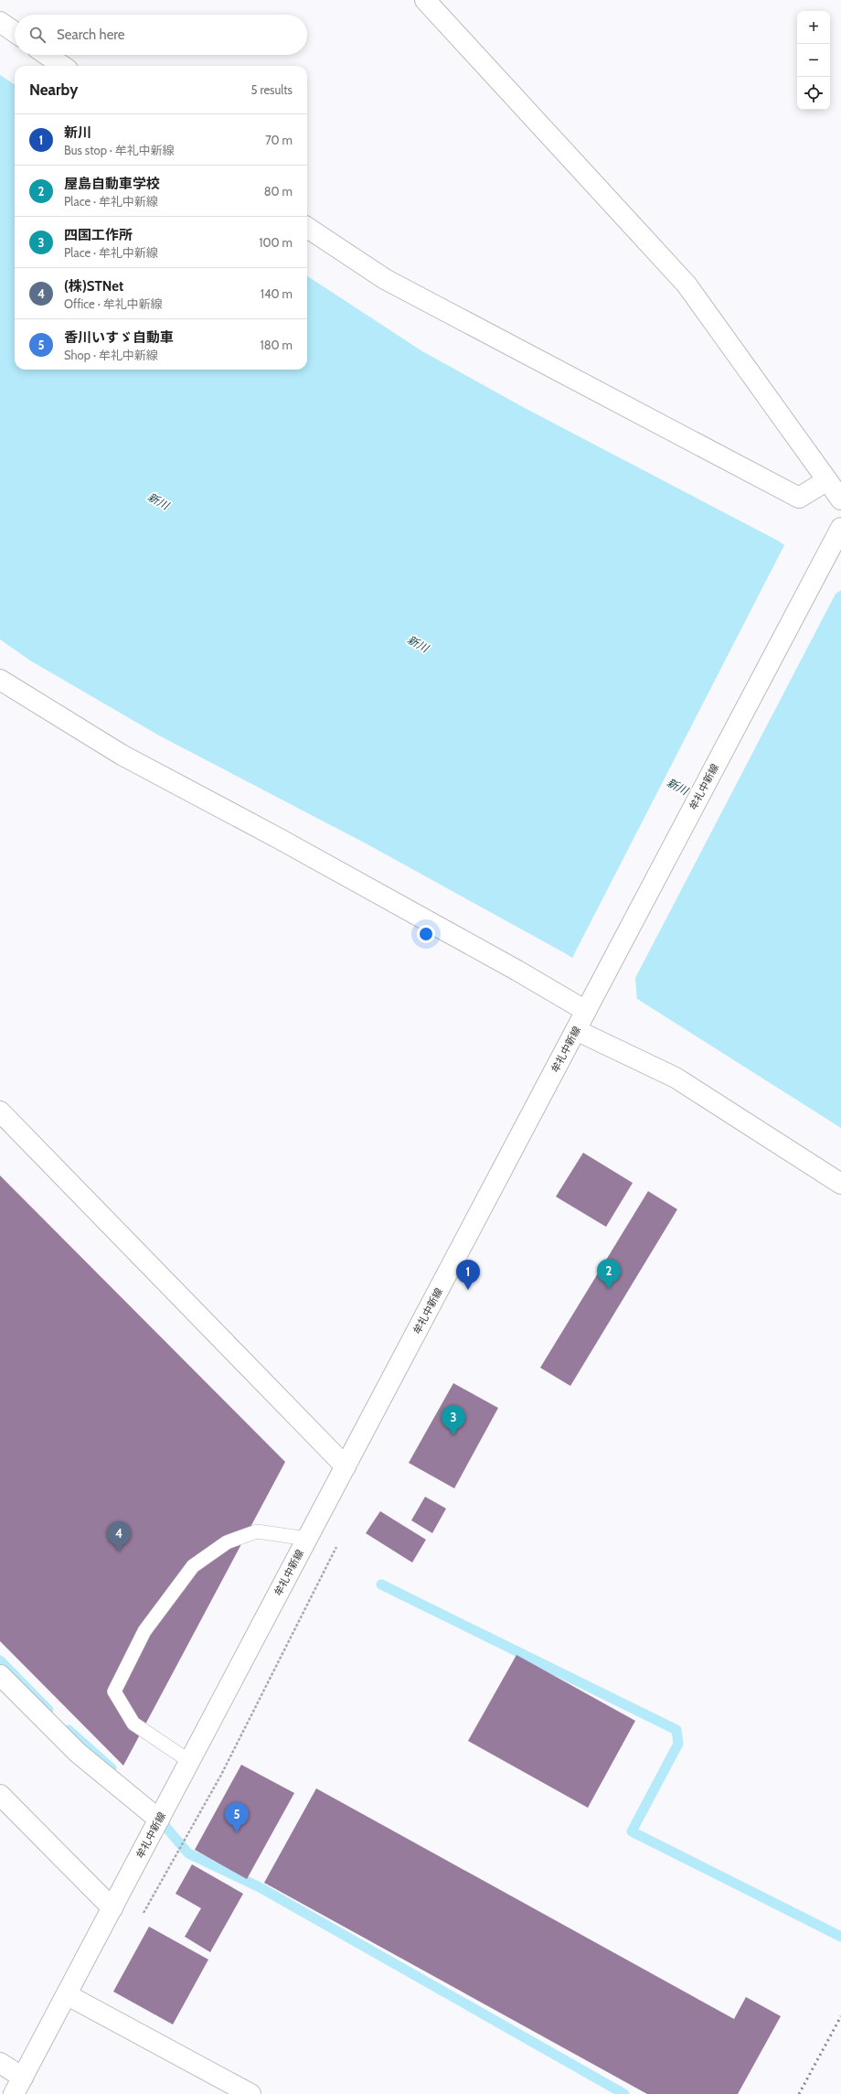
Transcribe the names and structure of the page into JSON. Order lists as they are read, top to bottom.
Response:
{
  "streets": {
    "street": ["牟礼中新線"]
  },
  "water": ["新川"],
  "page": {
    "map_buttons": ["+", "−"],
    "search": "Search here",
    "heading": ["Nearby", "5 results"],
    "list": [
      {
        "mark": "1",
        "name": "新川",
        "note": "Bus stop · 牟礼中新線",
        "value": "70 m"
      },
      {
        "mark": "2",
        "name": "屋島自動車学校",
        "note": "Place · 牟礼中新線",
        "value": "80 m"
      },
      {
        "mark": "3",
        "name": "四国工作所",
        "note": "Place · 牟礼中新線",
        "value": "100 m"
      },
      {
        "mark": "4",
        "name": "(株)STNet",
        "note": "Office · 牟礼中新線",
        "value": "140 m"
      },
      {
        "mark": "5",
        "name": "香川いすゞ自動車",
        "note": "Shop · 牟礼中新線",
        "value": "180 m"
      }
    ],
    "pins": [
      "2",
      "1",
      "3",
      "4",
      "5"
    ]
  }
}
